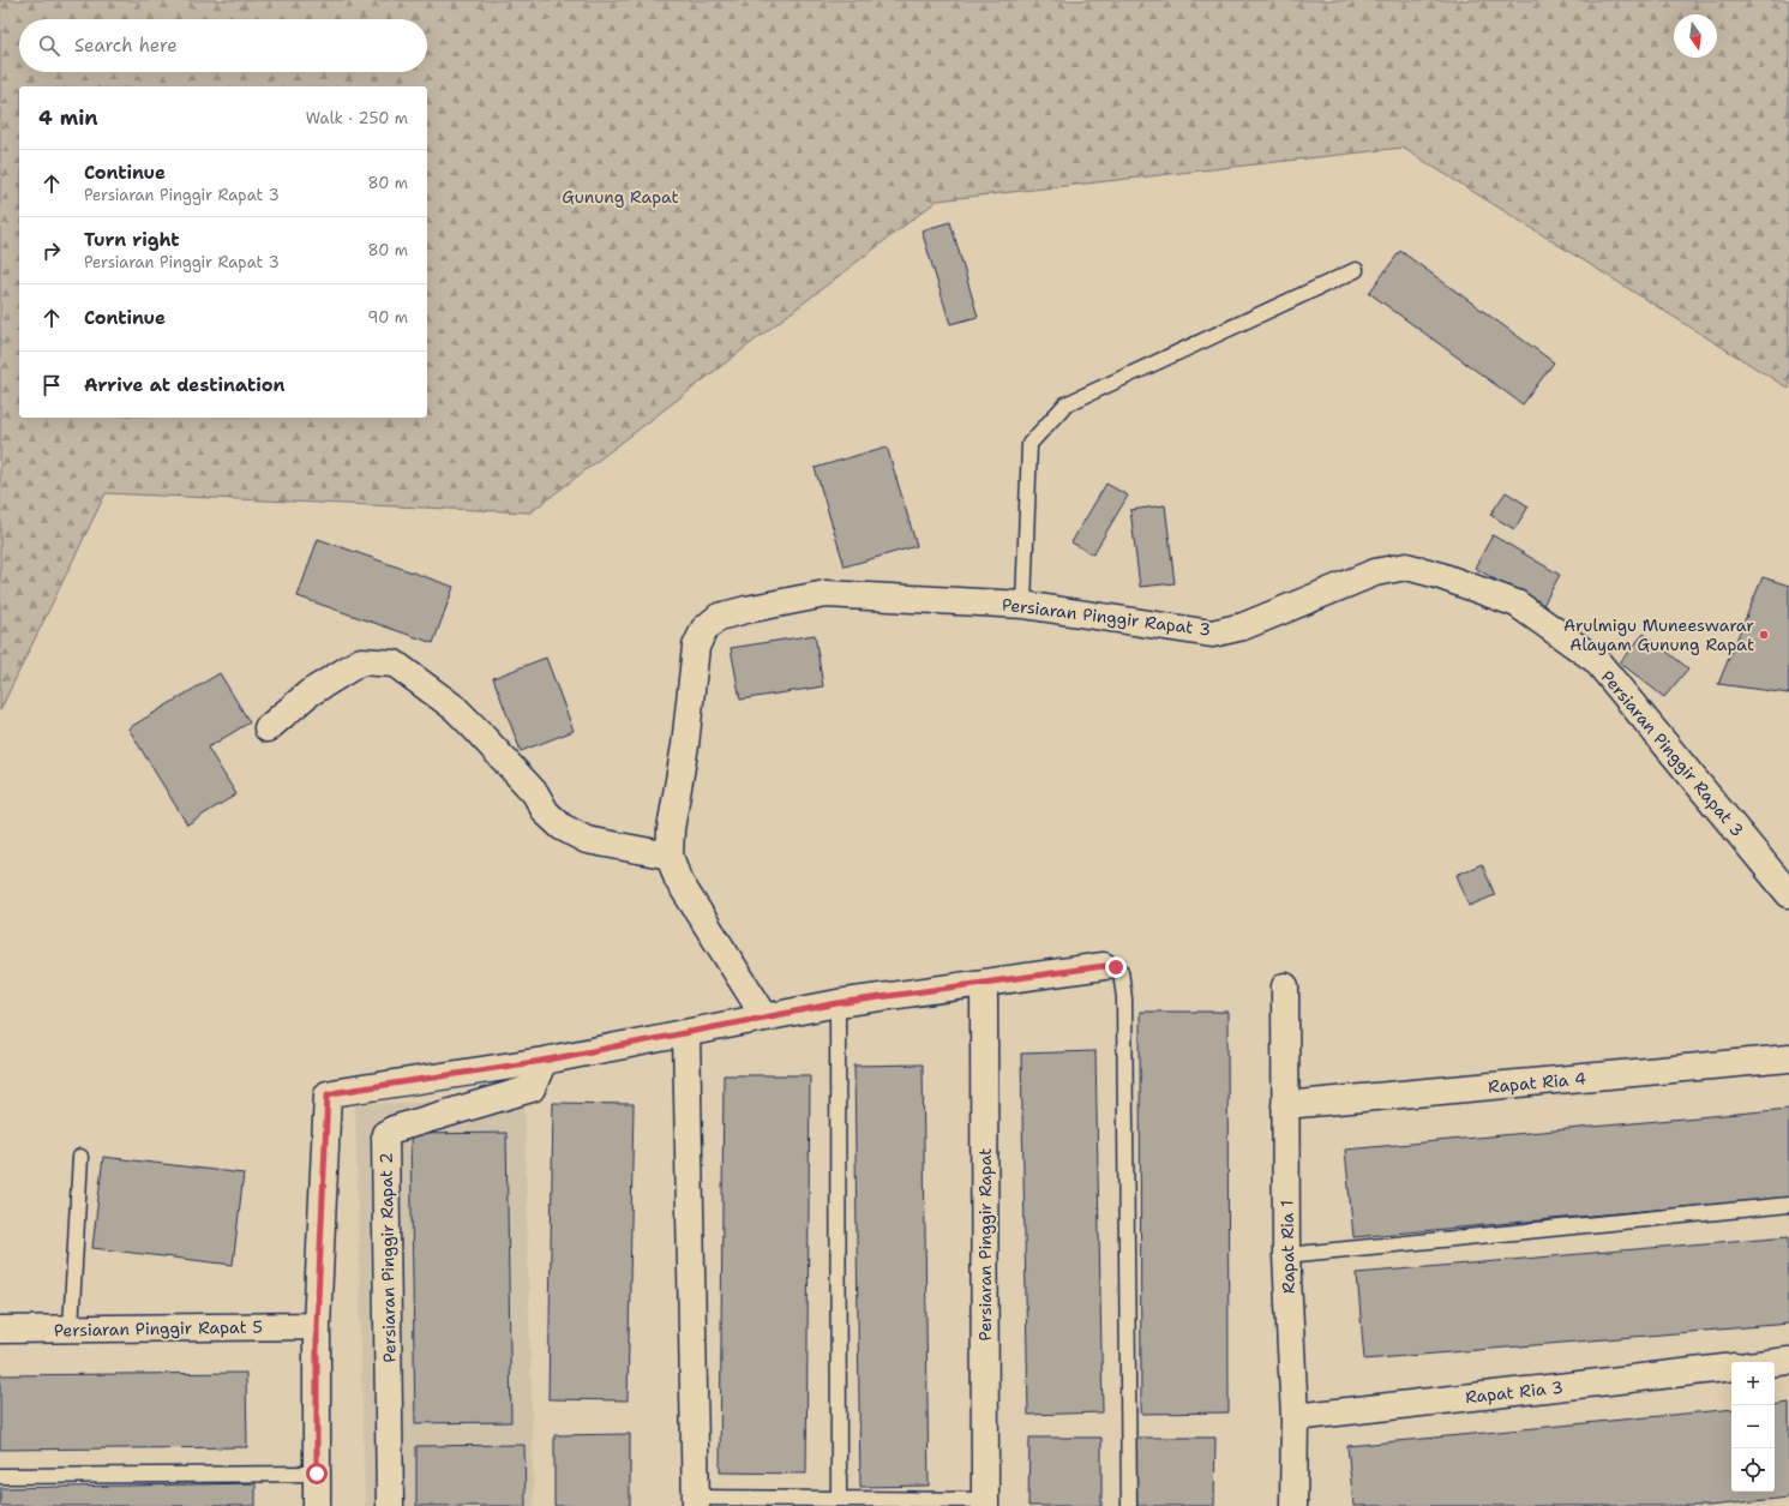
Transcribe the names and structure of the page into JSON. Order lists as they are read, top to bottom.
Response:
{
  "streets": {
    "street": [
      "Persiaran Pinggir Rapat 3",
      "Rapat Ria 4",
      "Persiaran Pinggir Rapat",
      "Rapat Ria 1",
      "Persiaran Pinggir Rapat 2",
      "Persiaran Pinggir Rapat 5",
      "Rapat Ria 3"
    ]
  },
  "crossings": [
    ["Rapat Ria 4", "Rapat Ria 1"],
    ["Rapat Ria 1", "Rapat Ria 3"]
  ],
  "parks": ["Gunung Rapat"],
  "places": ["Arulmigu Muneeswarar Alayam Gunung Rapat"],
  "north": "bottom",
  "page": {
    "search": "Search here",
    "heading": ["4 min", "Walk · 250 m"],
    "list": [
      ["Continue", "Persiaran Pinggir Rapat 3", "80 m"],
      ["Turn right", "Persiaran Pinggir Rapat 3", "80 m"],
      ["Continue", "90 m"],
      "Arrive at destination"
    ],
    "map_buttons": ["+", "−"]
  }
}
